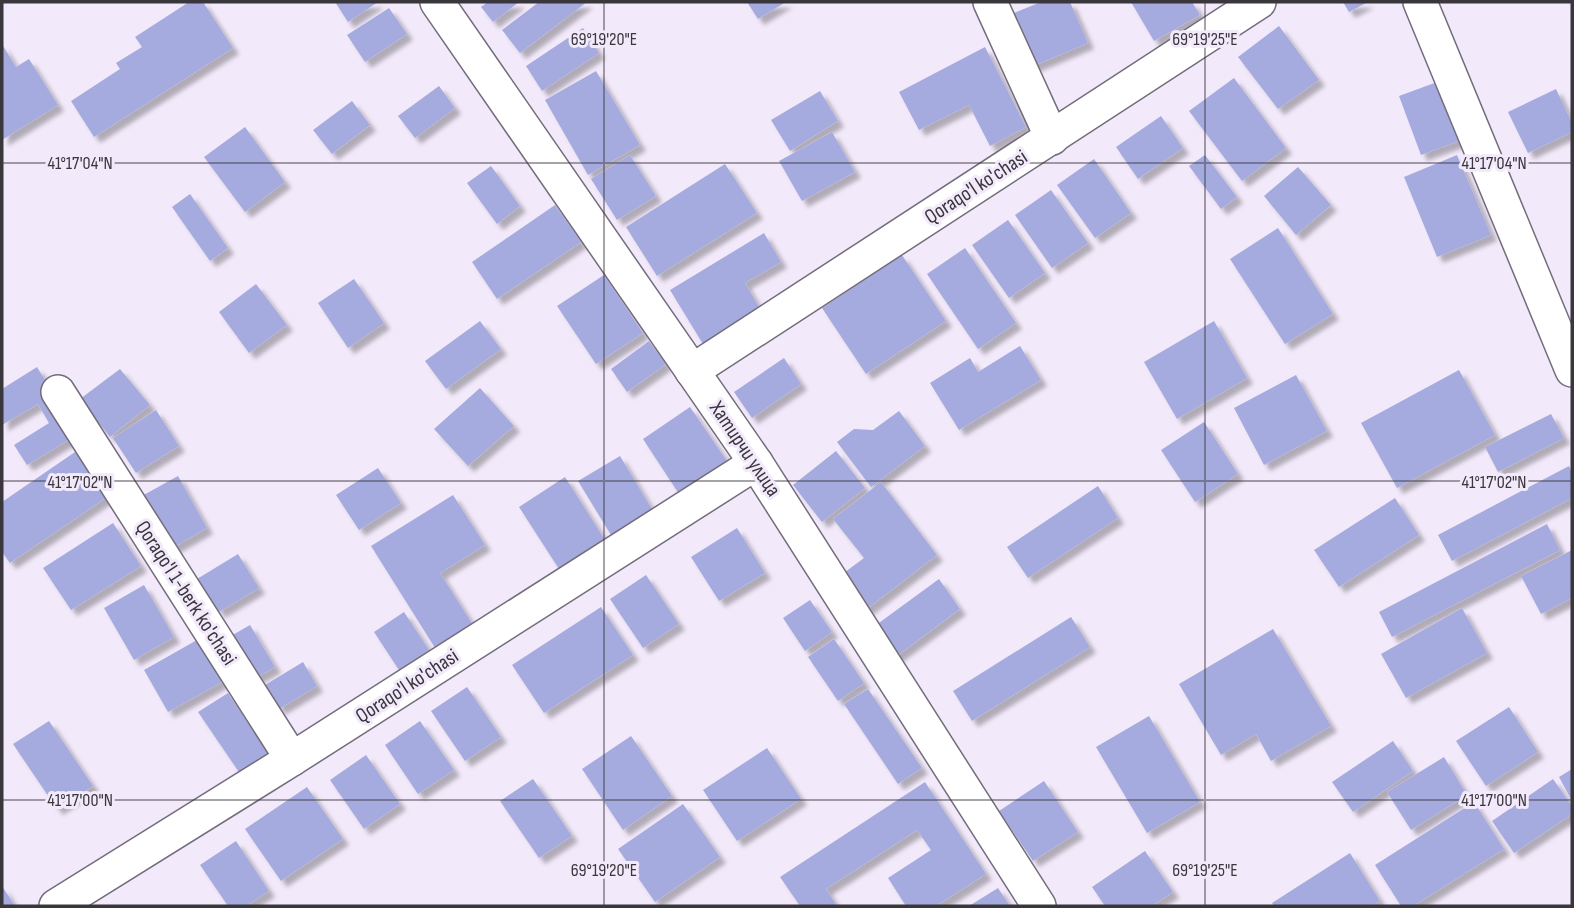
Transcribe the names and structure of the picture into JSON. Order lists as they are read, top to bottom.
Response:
{
  "streets": {
    "street": ["Qoraqo'l ko'chasi", "Хатирчи улица", "Qoraqo'l 1-berk ko'chasi"]
  },
  "crossings": [
    ["Qoraqo'l ko'chasi", "Хатирчи улица"],
    ["Qoraqo'l ko'chasi", "Qoraqo'l 1-berk ko'chasi"]
  ],
  "coordinates": [
    "69°19'20\"E",
    "69°19'25\"E",
    "41°17'04\"N",
    "41°17'02\"N",
    "41°17'00\"N"
  ]
}
